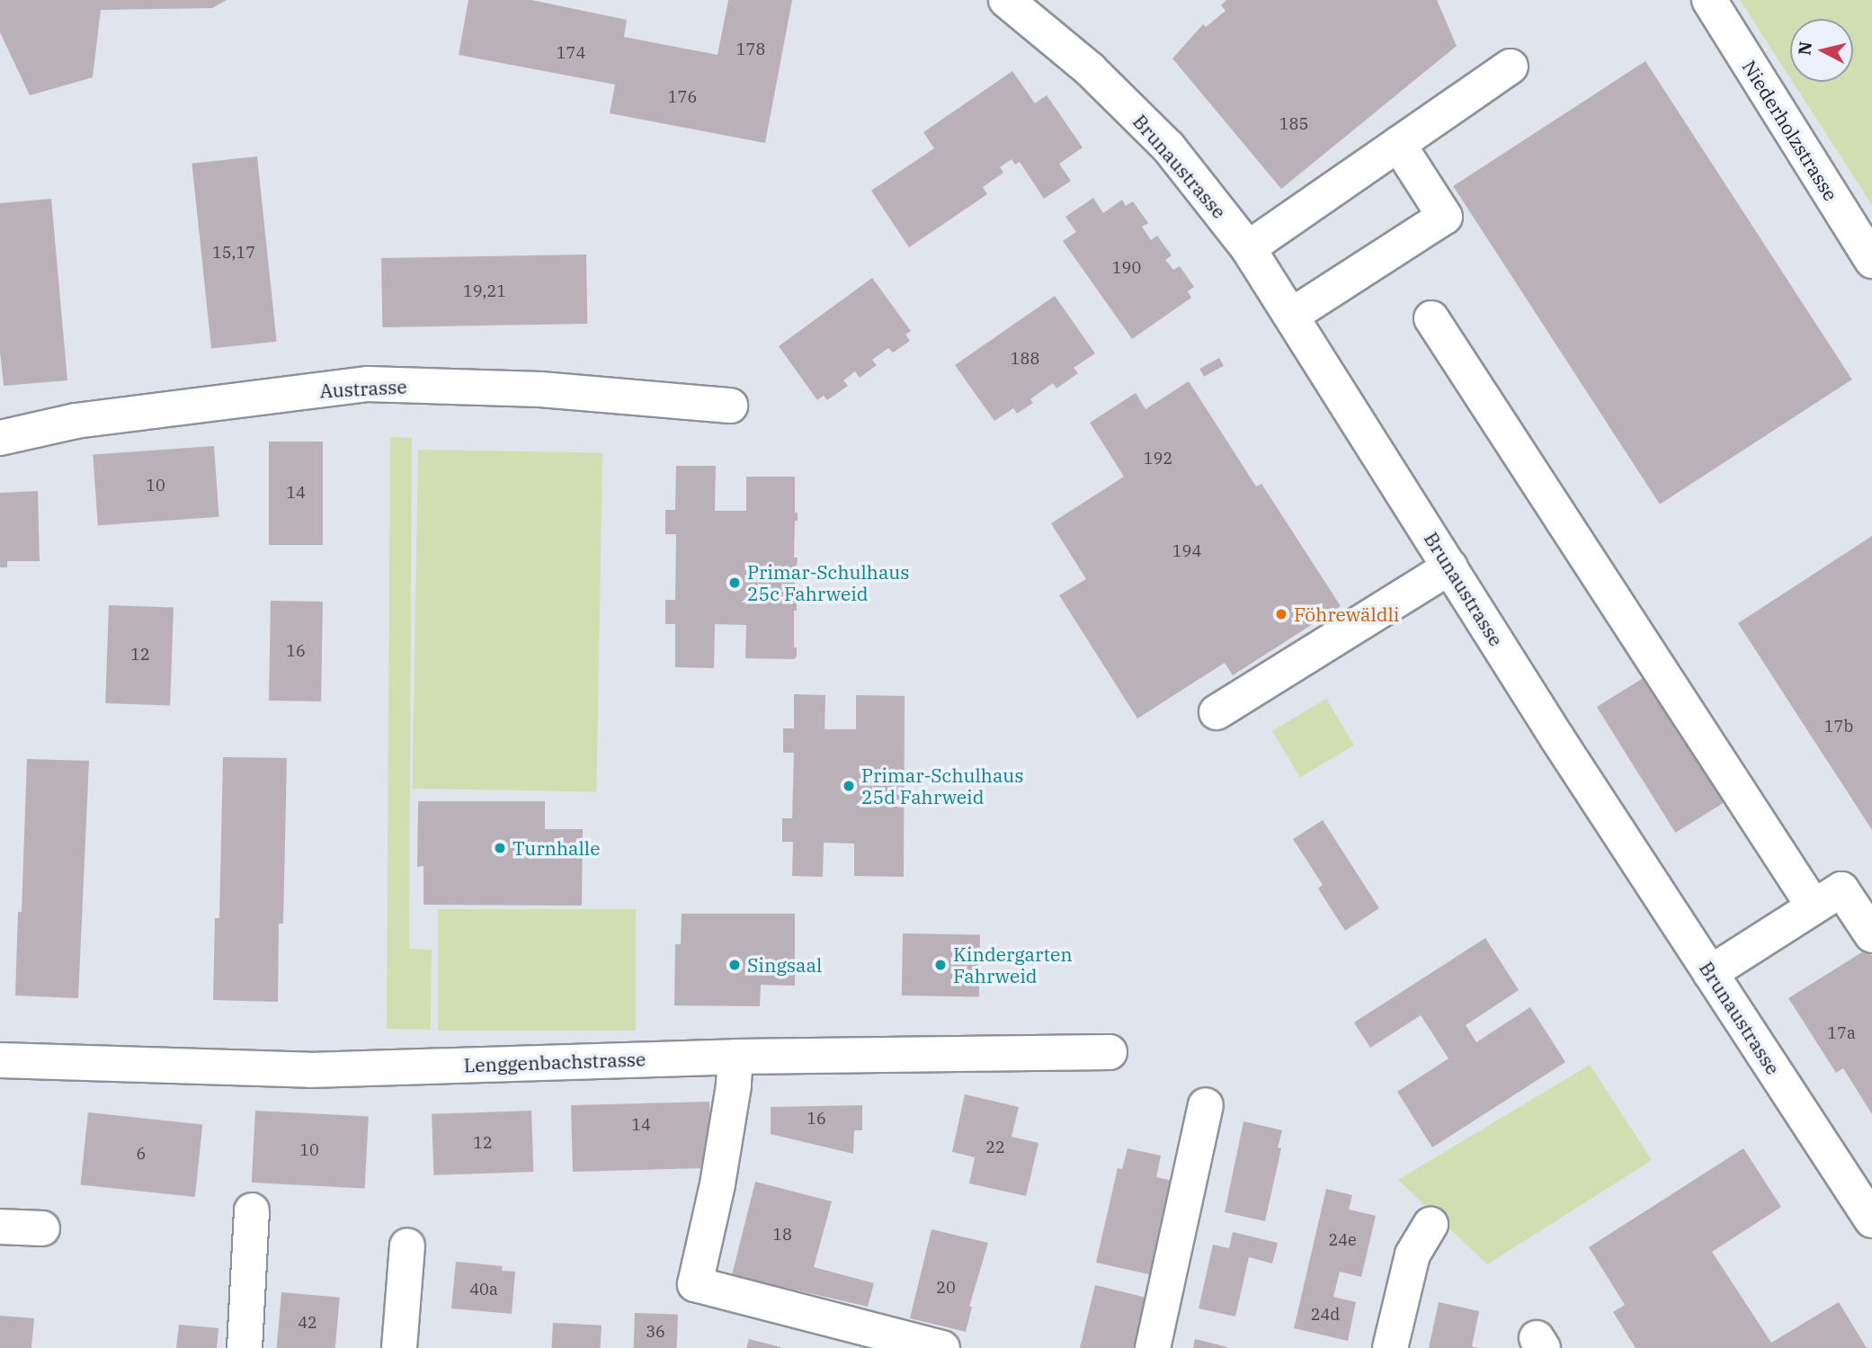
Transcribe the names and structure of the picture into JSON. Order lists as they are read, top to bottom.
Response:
{
  "streets": {
    "street": [
      "Niederholzstrasse",
      "Brunaustrasse",
      "Austrasse",
      "Lenggenbachstrasse"
    ]
  },
  "places": [
    "Primar-Schulhaus 25c Fahrweid",
    "Föhrewäldli",
    "Primar-Schulhaus 25d Fahrweid",
    "Turnhalle",
    "Singsaal",
    "Kindergarten Fahrweid"
  ],
  "house_numbers": [
    "178",
    "174",
    "176",
    "185",
    "15,17",
    "190",
    "19,21",
    "188",
    "192",
    "10",
    "14",
    "194",
    "16",
    "12",
    "17b",
    "17a",
    "16",
    "14",
    "12",
    "22",
    "10",
    "6",
    "18",
    "24e",
    "20",
    "40a",
    "24d",
    "42",
    "36"
  ],
  "north": "left"
}
